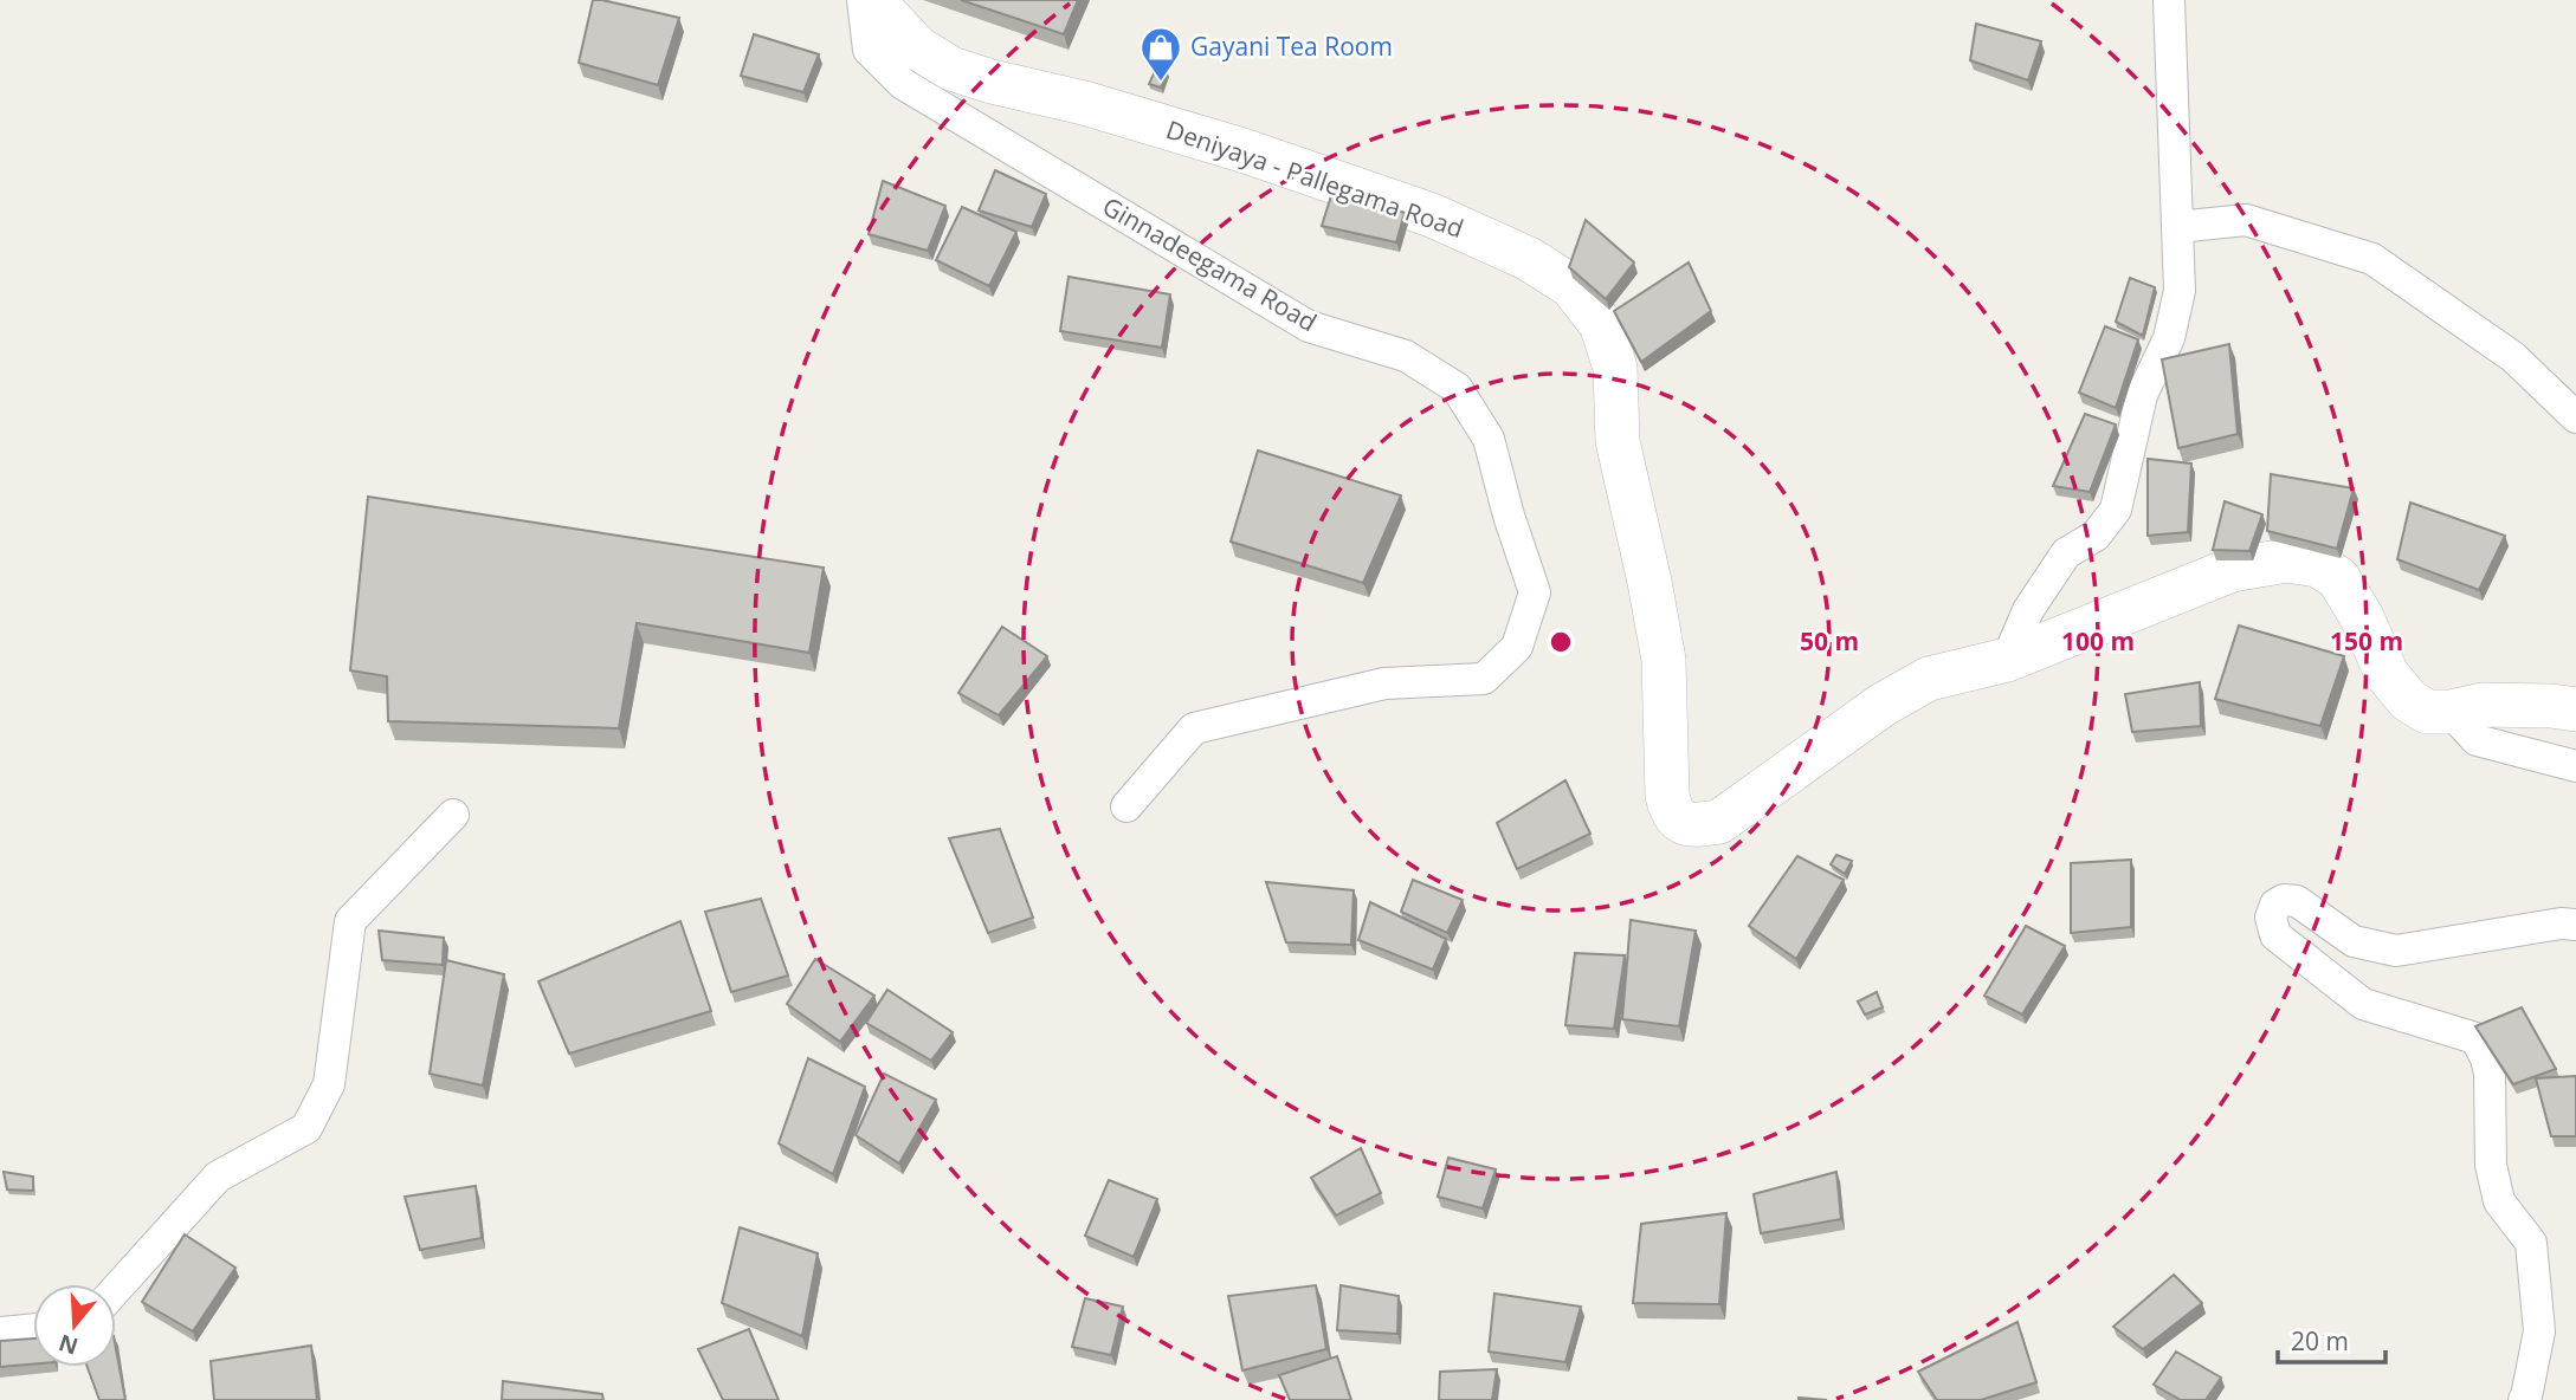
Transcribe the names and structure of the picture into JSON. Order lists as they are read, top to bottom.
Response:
{
  "streets": {
    "main road": ["Deniyaya - Pallegama Road"],
    "street": ["Ginnadeegama Road"]
  },
  "places": {
    "shop": ["Gayani Tea Room"]
  },
  "scale_bar": "20 m",
  "north": "bottom",
  "rings": ["50 m", "100 m", "150 m"]
}
